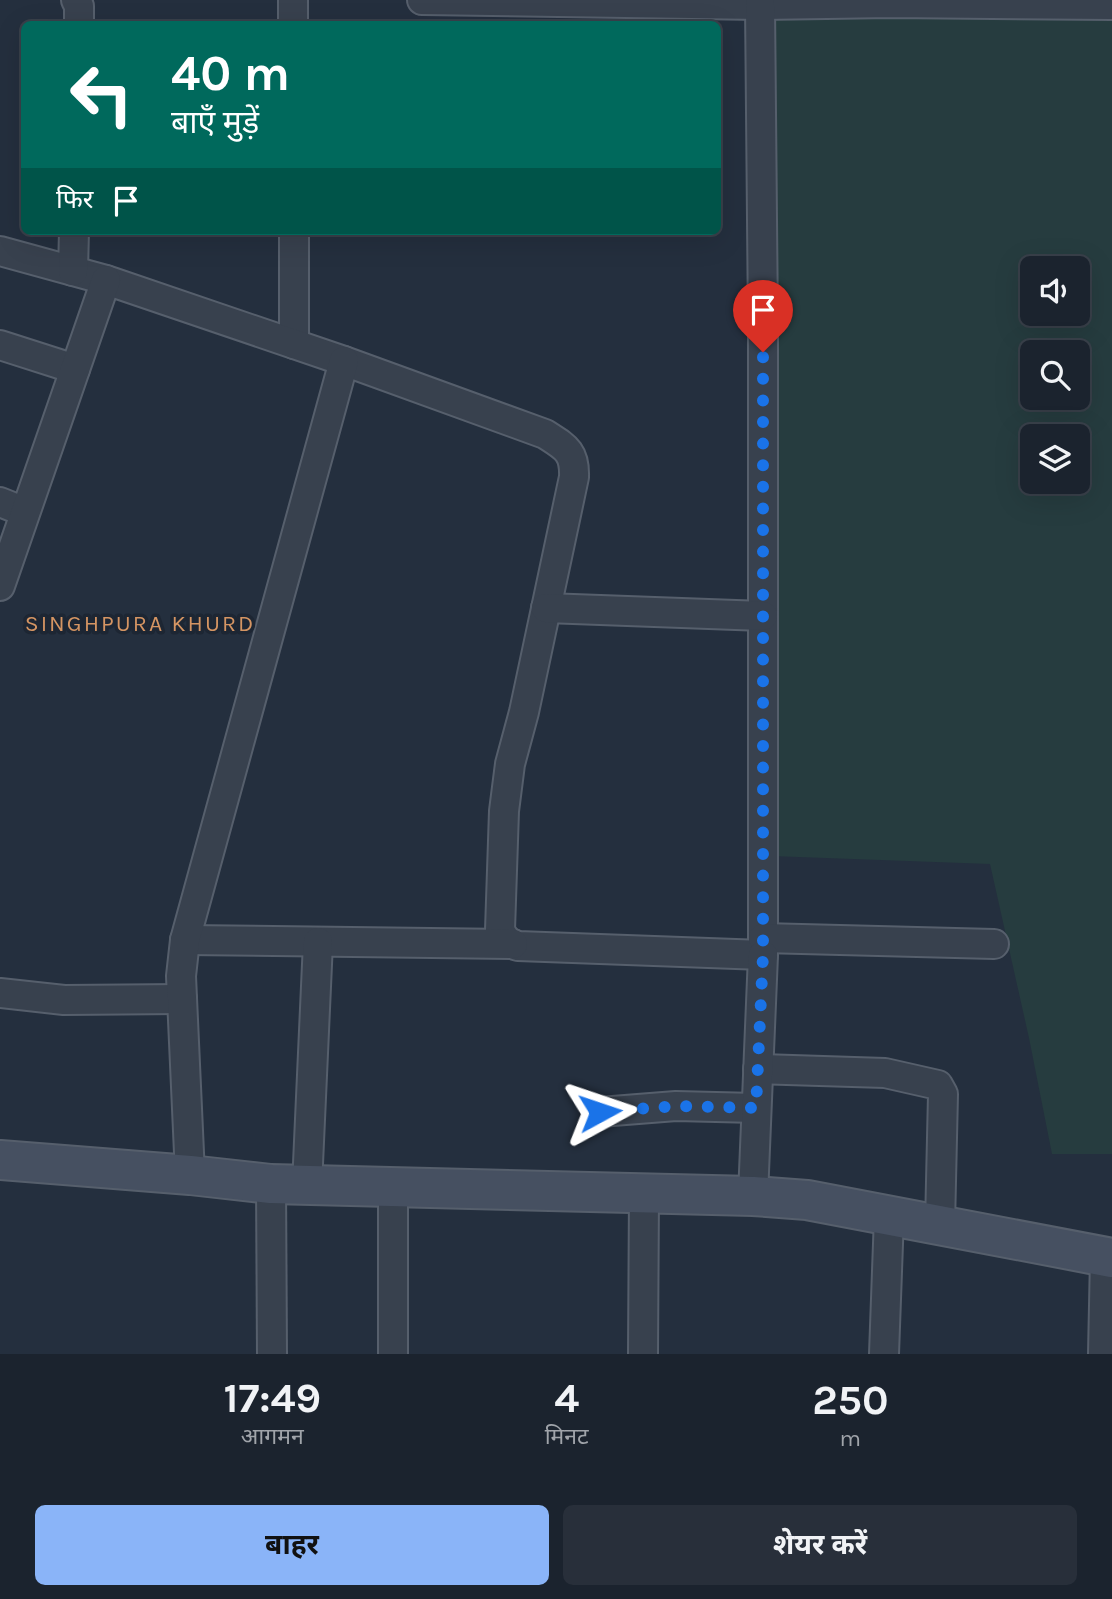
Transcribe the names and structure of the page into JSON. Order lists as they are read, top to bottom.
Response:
{
  "districts": ["SINGHPURA KHURD"],
  "page": {
    "turn": ["40 m", "बाएँ मुड़ें"],
    "then": "फिर",
    "eta": [
      "17:49",
      "आगमन",
      "4",
      "मिनट",
      "250",
      "m"
    ],
    "buttons": ["बाहर", "शेयर करें"]
  }
}
